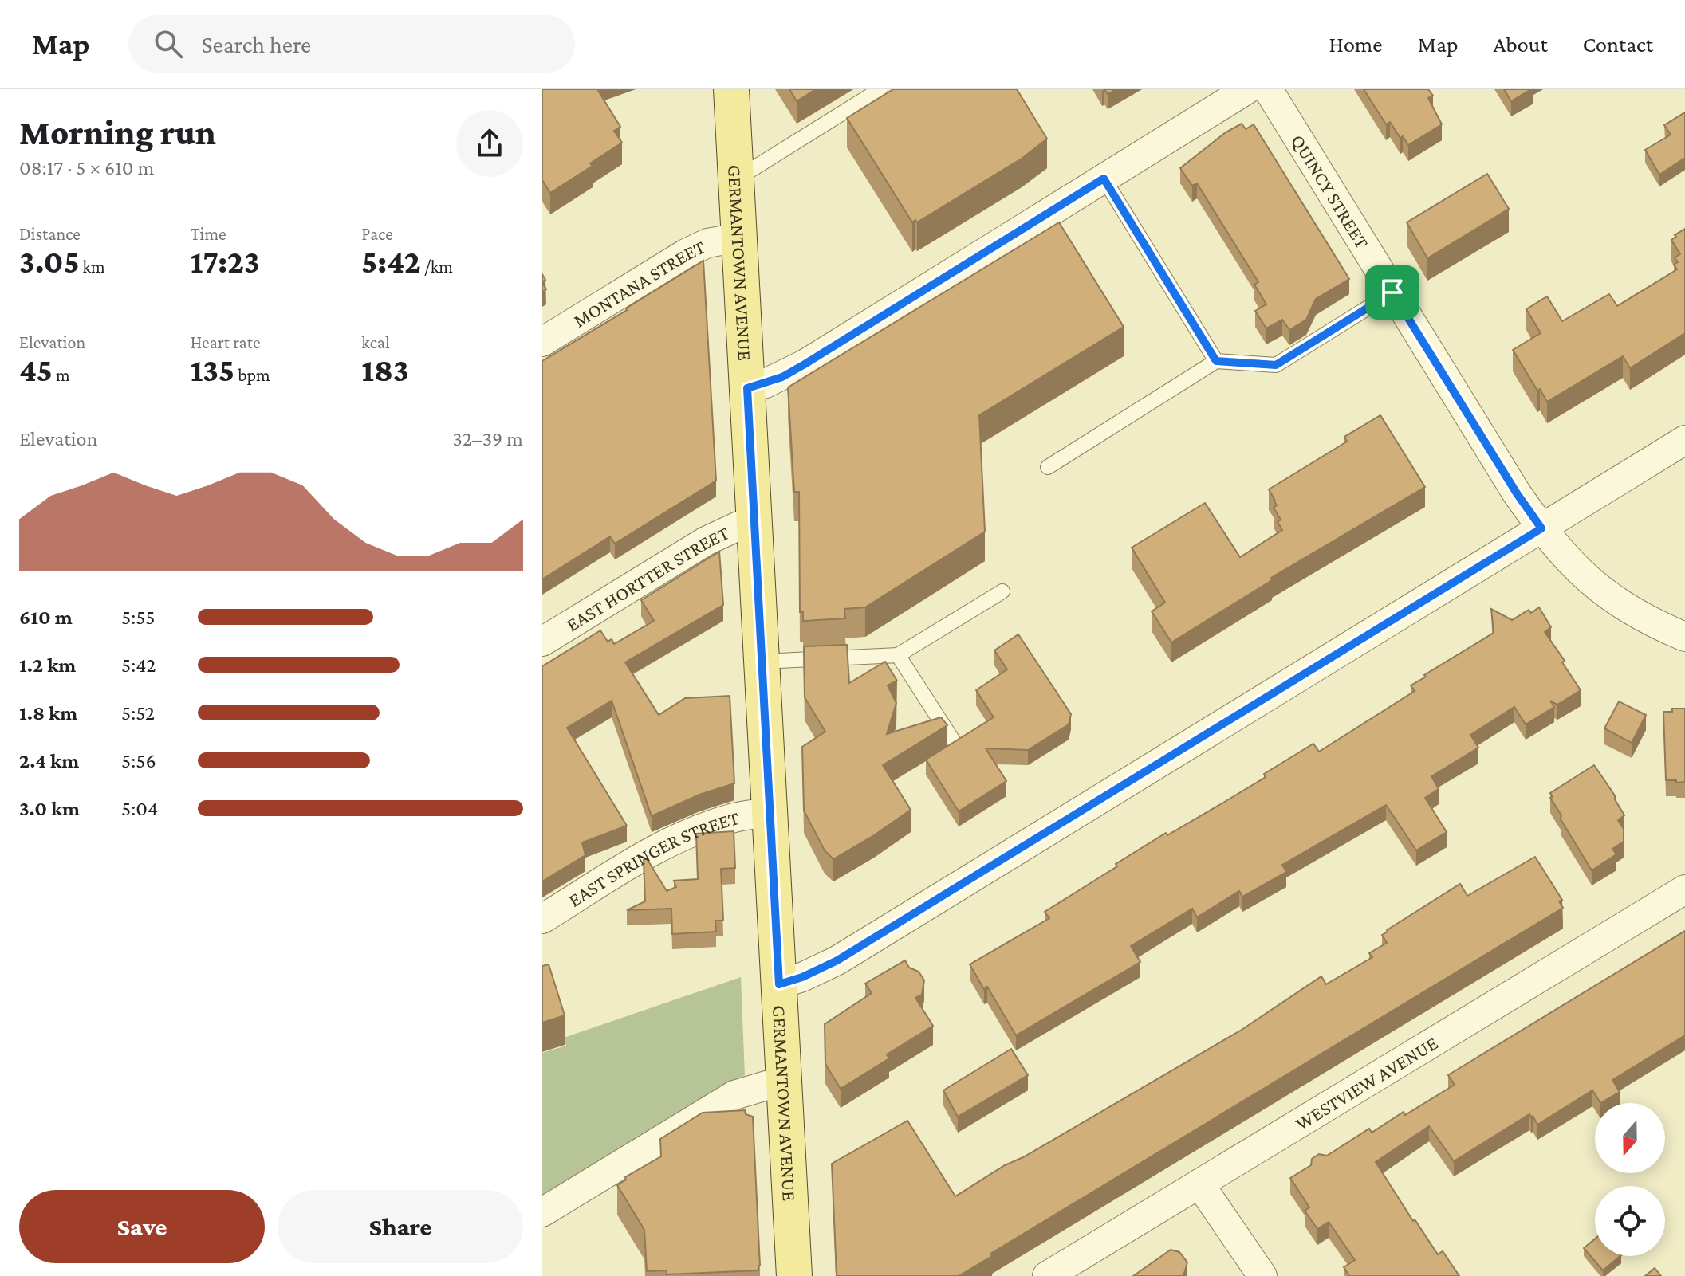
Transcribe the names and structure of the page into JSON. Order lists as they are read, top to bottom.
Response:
{
  "streets": {
    "main road": ["GERMANTOWN AVENUE"],
    "street": [
      "QUINCY STREET",
      "MONTANA STREET",
      "EAST HORTTER STREET",
      "EAST SPRINGER STREET",
      "WESTVIEW AVENUE"
    ]
  },
  "crossings": [
    ["GERMANTOWN AVENUE", "MONTANA STREET"],
    ["GERMANTOWN AVENUE", "EAST HORTTER STREET"],
    ["GERMANTOWN AVENUE", "EAST SPRINGER STREET"]
  ],
  "north": "bottom",
  "page": {
    "header": "Map",
    "search": "Search here",
    "nav": [
      "Home",
      "Map",
      "About",
      "Contact"
    ],
    "heading": ["Morning run", "08:17 · 5 × 610 m"],
    "stats": [
      ["Distance", "3.05 km"],
      ["Time", "17:23"],
      ["Pace", "5:42 /km"],
      ["Elevation", "45 m"],
      ["Heart rate", "135 bpm"],
      ["kcal", "183"]
    ],
    "chart": ["Elevation", "32–39 m"],
    "list": [
      {
        "name": "610 m",
        "note": "5:55"
      },
      {
        "name": "1.2 km",
        "note": "5:42"
      },
      {
        "name": "1.8 km",
        "note": "5:52"
      },
      {
        "name": "2.4 km",
        "note": "5:56"
      },
      {
        "name": "3.0 km",
        "note": "5:04"
      }
    ],
    "buttons": ["Save", "Share"]
  }
}
